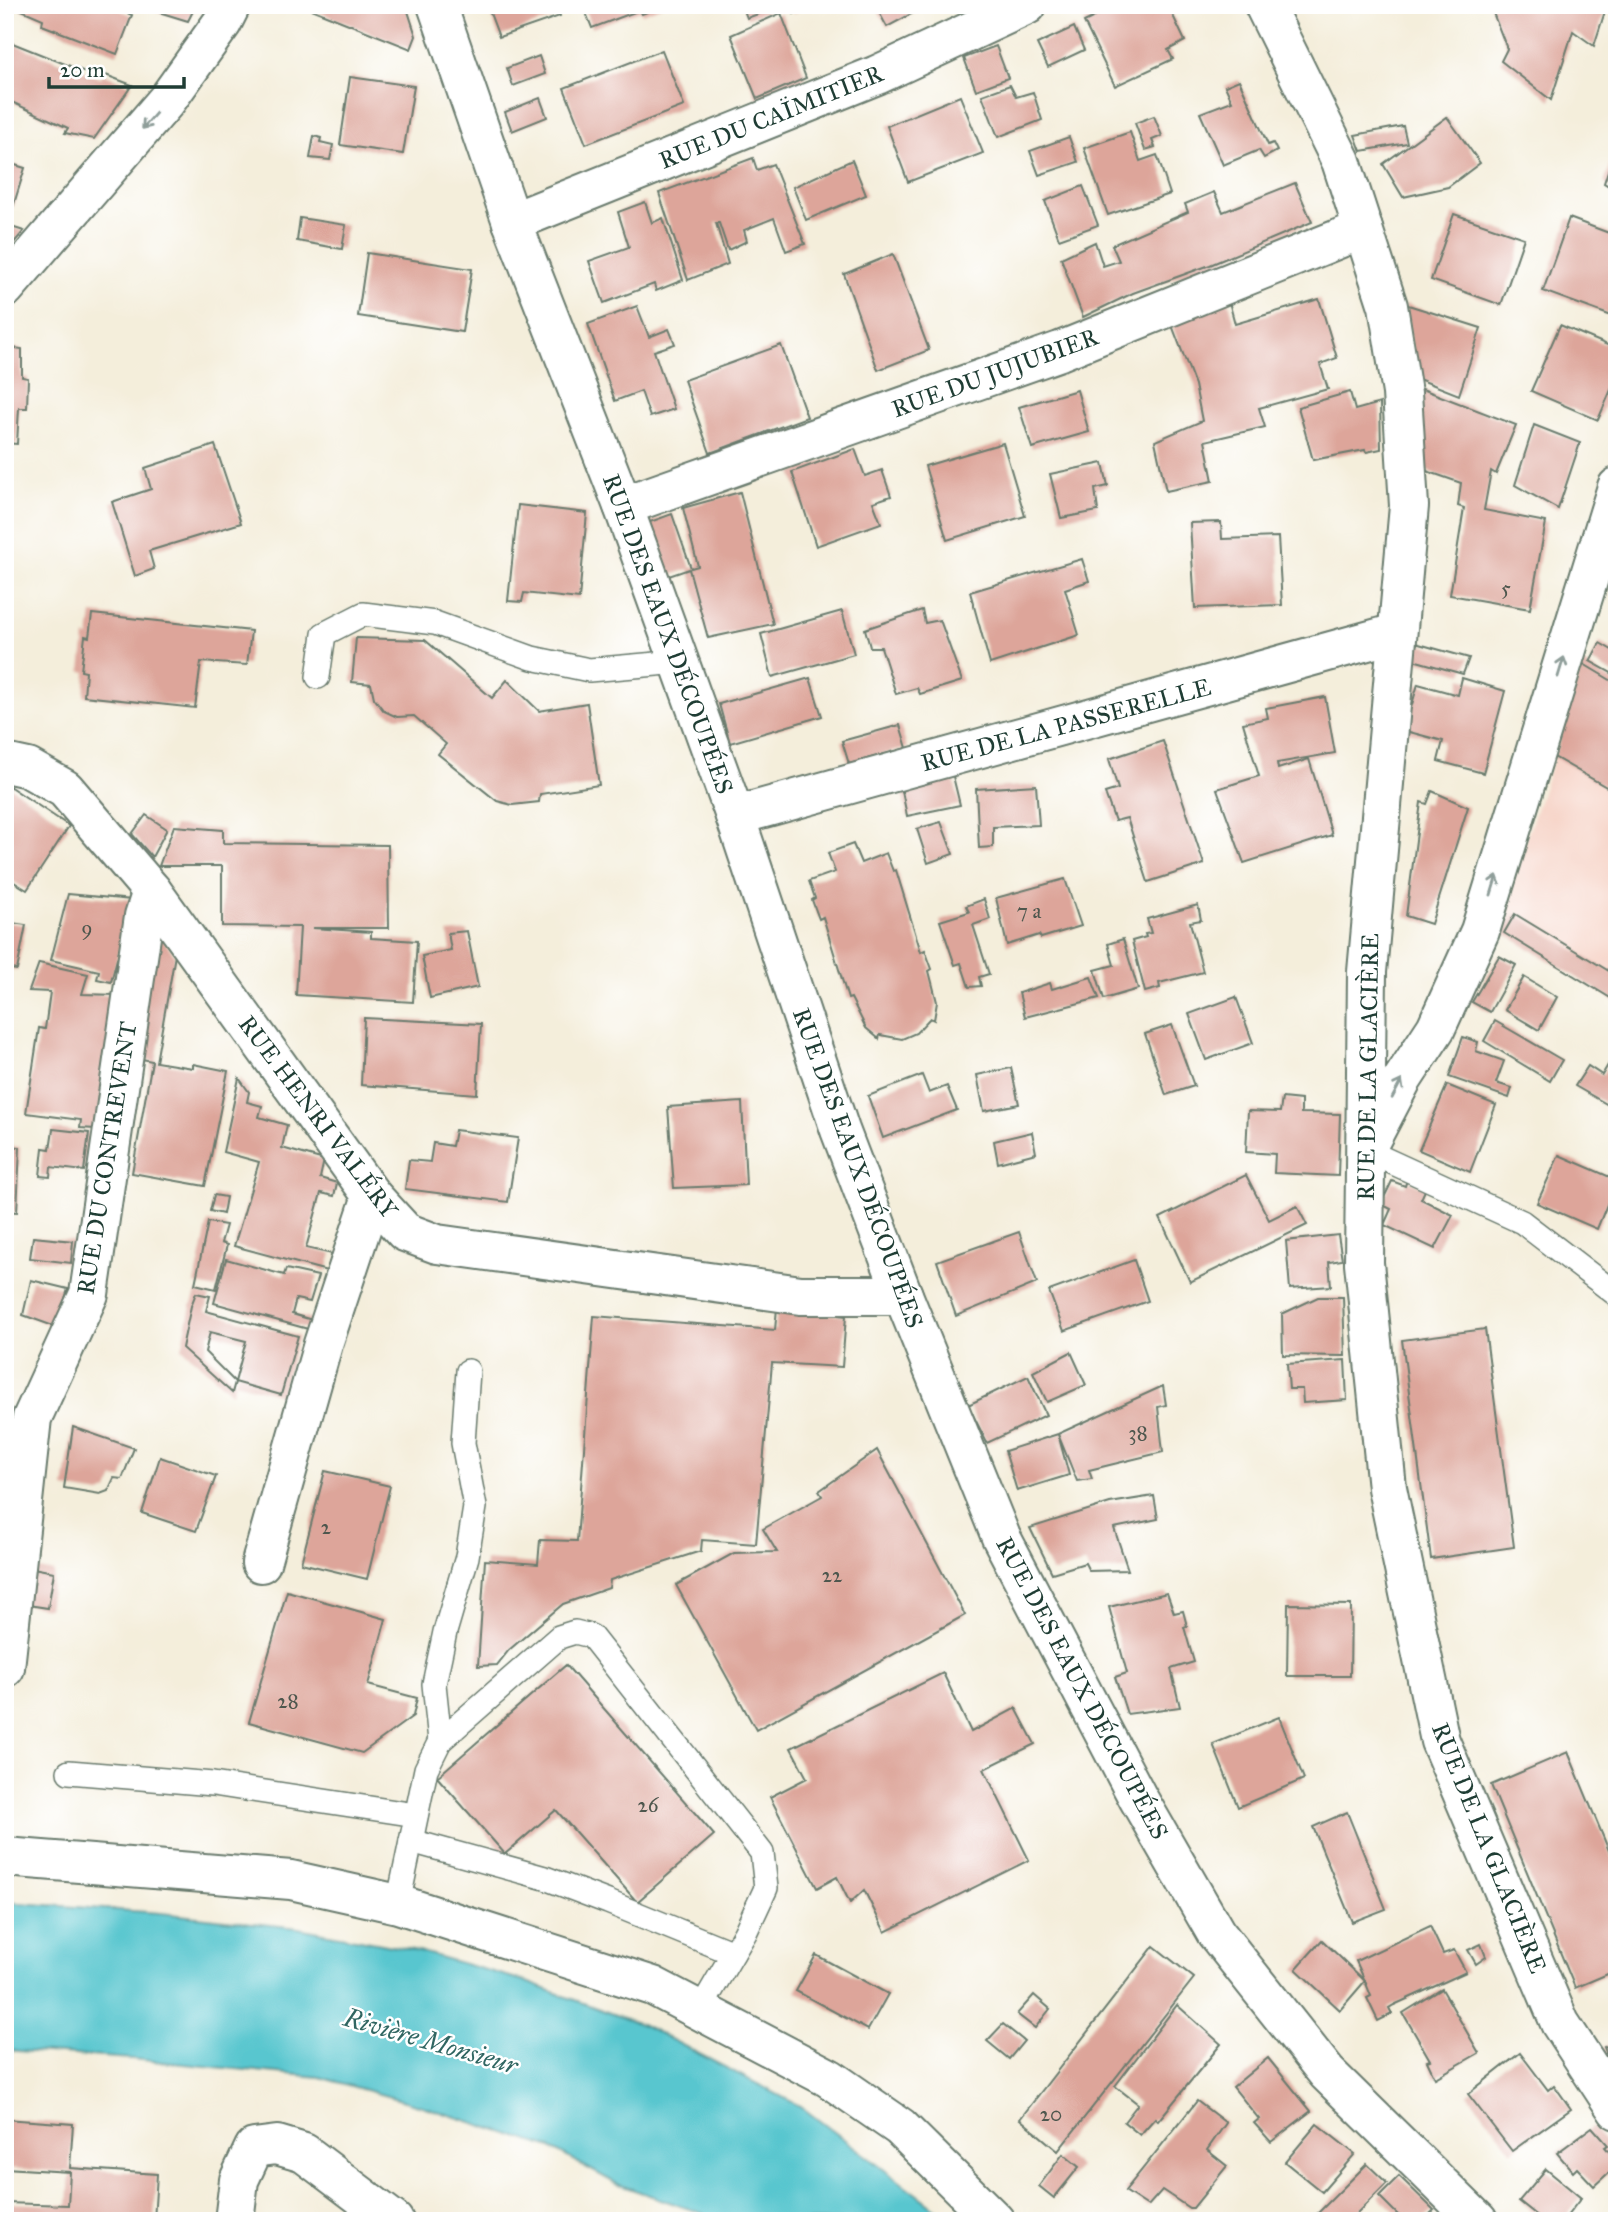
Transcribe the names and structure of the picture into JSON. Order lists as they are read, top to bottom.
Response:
{
  "streets": {
    "street": [
      "RUE DU CAÏMITIER",
      "RUE DU JUJUBIER",
      "RUE DES EAUX DÉCOUPÉES",
      "RUE DE LA PASSERELLE",
      "RUE DE LA GLACIÈRE",
      "RUE HENRI VALÉRY",
      "RUE DU CONTREVENT"
    ]
  },
  "crossings": [
    ["RUE DU CAÏMITIER", "RUE DES EAUX DÉCOUPÉES"],
    ["RUE DU JUJUBIER", "RUE DES EAUX DÉCOUPÉES"],
    ["RUE DU JUJUBIER", "RUE DE LA GLACIÈRE"],
    ["RUE DES EAUX DÉCOUPÉES", "RUE DE LA PASSERELLE"],
    ["RUE DES EAUX DÉCOUPÉES", "RUE HENRI VALÉRY"],
    ["RUE DE LA PASSERELLE", "RUE DE LA GLACIÈRE"],
    ["RUE HENRI VALÉRY", "RUE DU CONTREVENT"]
  ],
  "water": ["Rivière Monsieur"],
  "house_numbers": [
    "5",
    "7 a",
    "9",
    "38",
    "2",
    "22",
    "28",
    "26",
    "20"
  ],
  "scale_bar": "20 m"
}
